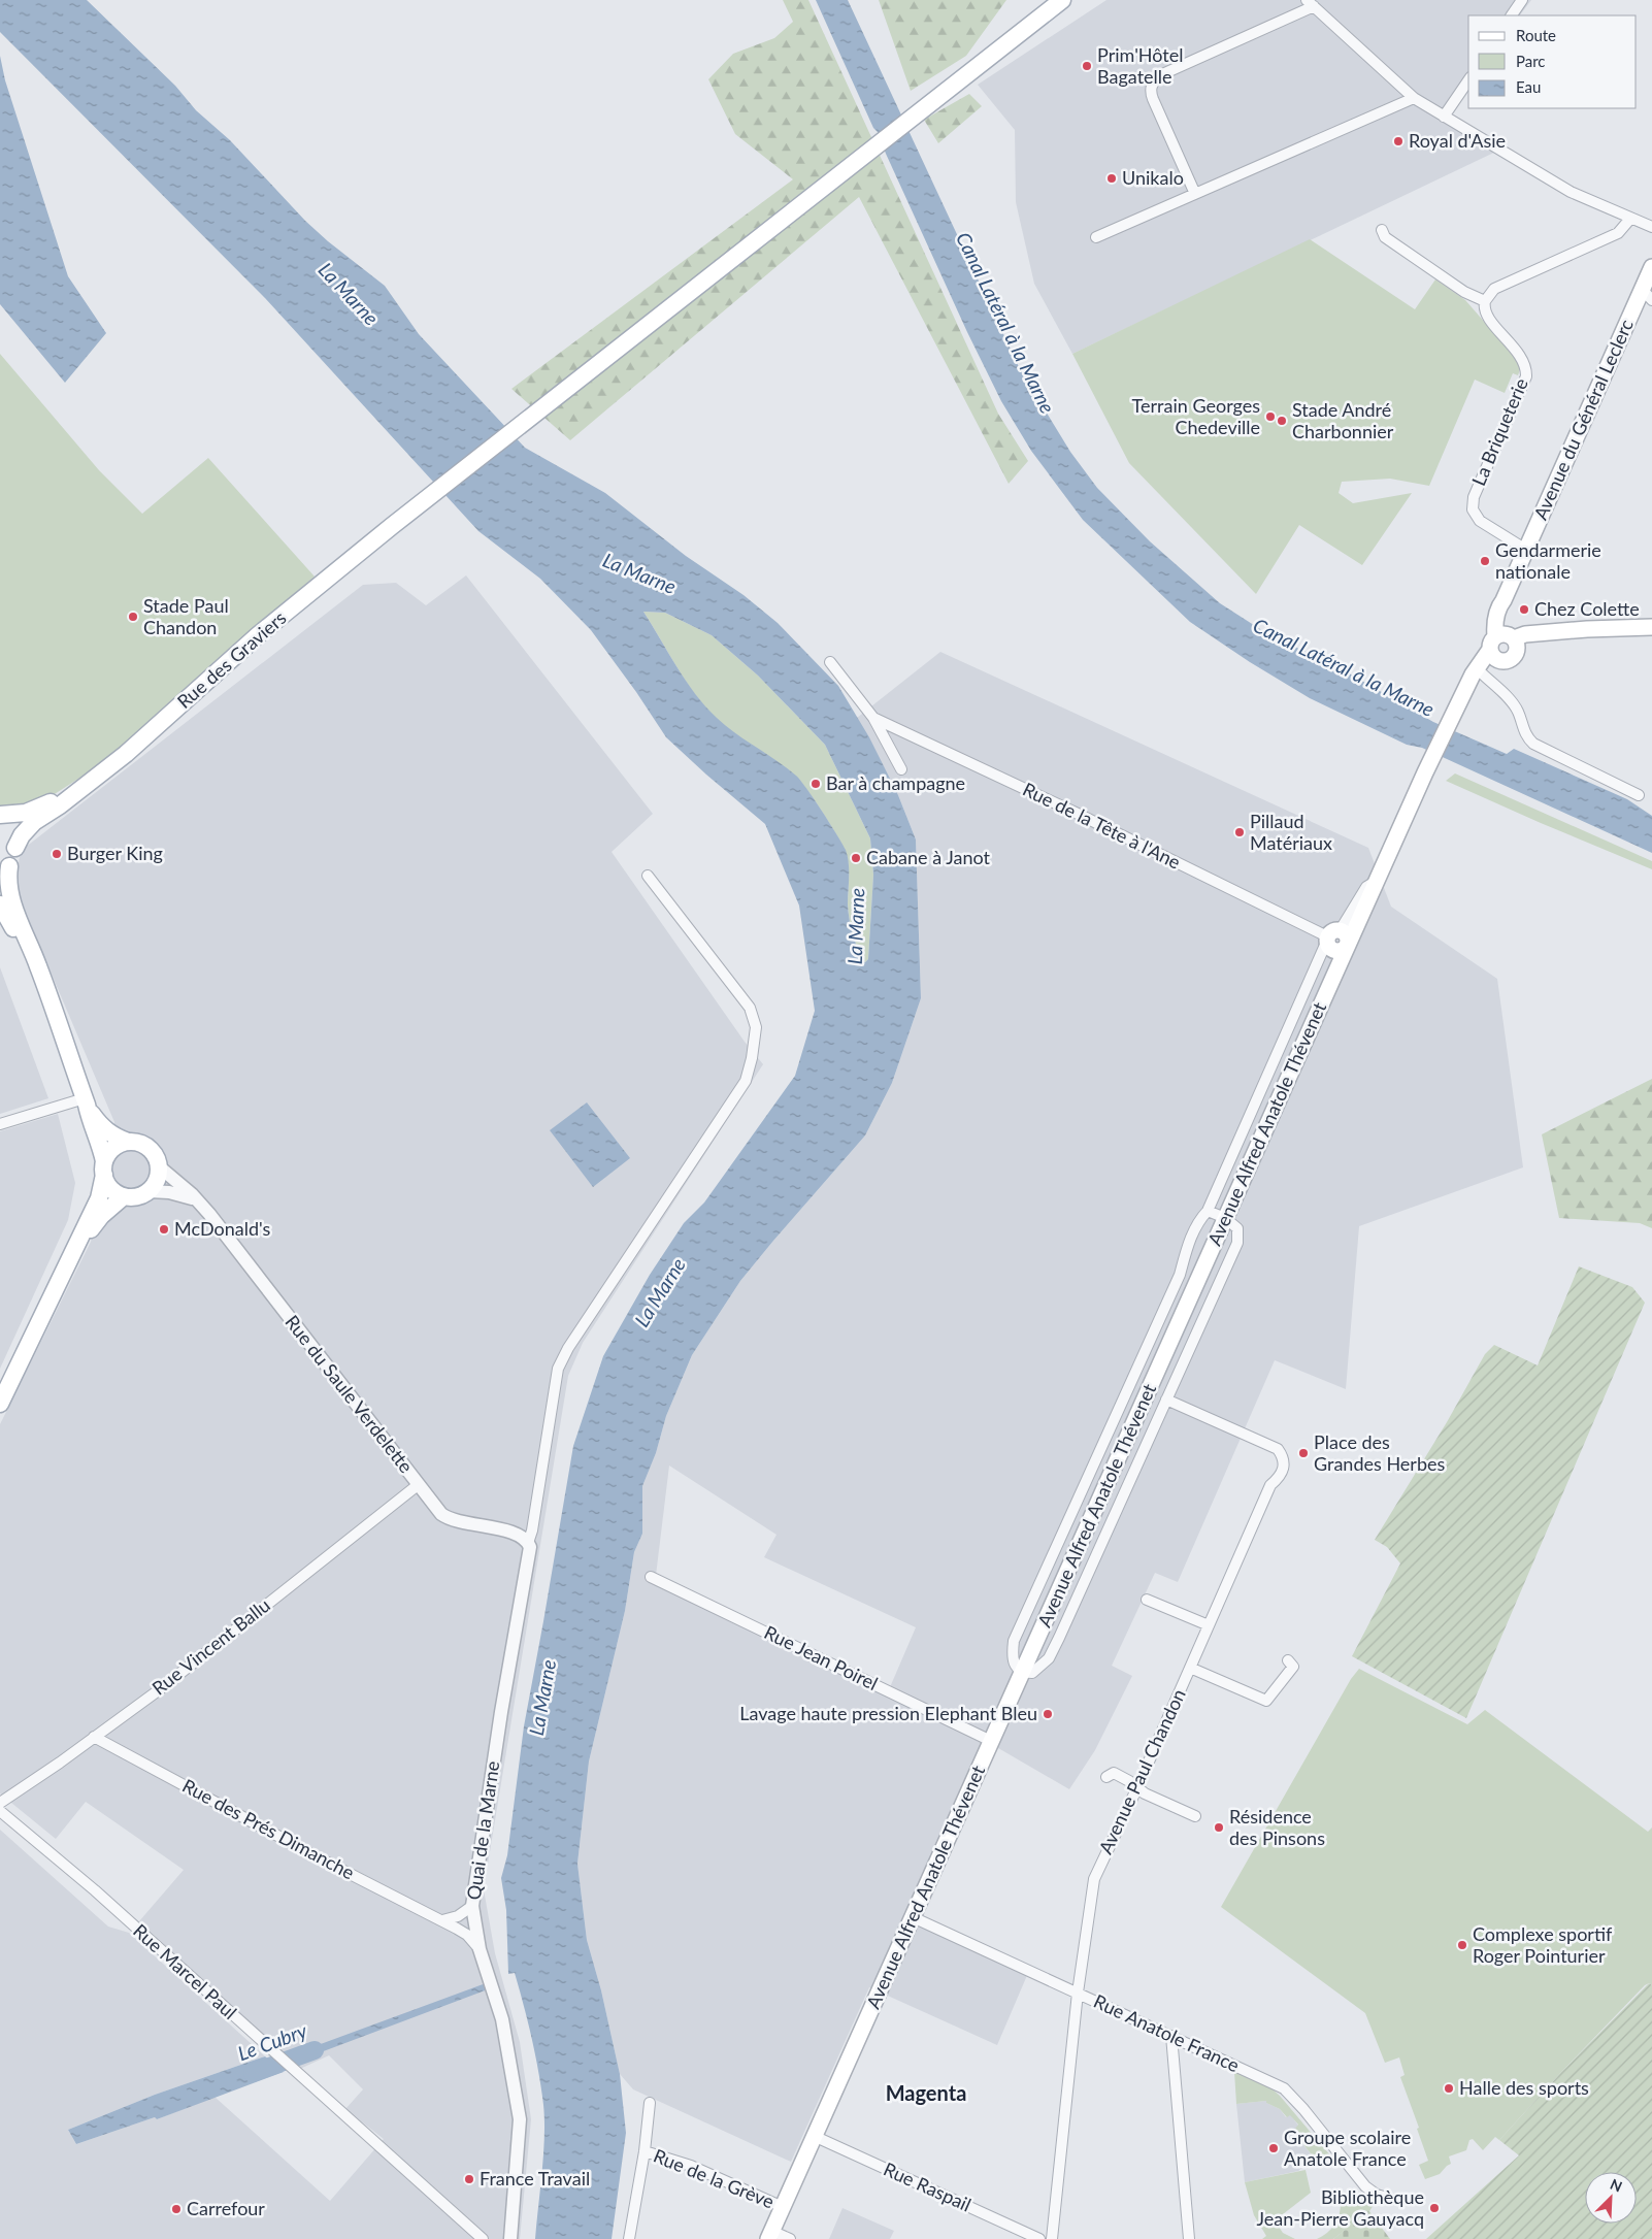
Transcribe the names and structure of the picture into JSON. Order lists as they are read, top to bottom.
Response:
{
  "streets": {
    "main road": ["Avenue du Général Leclerc", "Rue des Graviers", "Avenue Alfred Anatole Thévenet"],
    "street": [
      "La Briqueterie",
      "Rue de la Tête à l'Ane",
      "Rue du Saule Verdelette",
      "Rue Vincent Ballu",
      "Rue Jean Poirel",
      "Avenue Paul Chandon",
      "Rue des Prés Dimanche",
      "Quai de la Marne",
      "Rue Marcel Paul",
      "Rue Anatole France",
      "Rue de la Grève",
      "Rue Raspail"
    ]
  },
  "crossings": [
    ["Avenue du Général Leclerc", "La Briqueterie"],
    ["Avenue du Général Leclerc", "Avenue Alfred Anatole Thévenet"],
    ["Rue de la Tête à l'Ane", "Avenue Alfred Anatole Thévenet"],
    ["Avenue Alfred Anatole Thévenet", "Rue Jean Poirel"],
    ["Avenue Alfred Anatole Thévenet", "Rue Anatole France"],
    ["Avenue Alfred Anatole Thévenet", "Rue de la Grève"],
    ["Avenue Alfred Anatole Thévenet", "Rue Raspail"],
    ["Rue du Saule Verdelette", "Rue Vincent Ballu"],
    ["Rue du Saule Verdelette", "Quai de la Marne"],
    ["Rue Vincent Ballu", "Rue des Prés Dimanche"],
    ["Avenue Paul Chandon", "Rue Anatole France"],
    ["Rue des Prés Dimanche", "Quai de la Marne"]
  ],
  "districts": ["Magenta"],
  "water": ["La Marne", "Canal Latéral à la Marne", "Le Cubry"],
  "places": [
    "Prim'Hôtel Bagatelle",
    "Royal d'Asie",
    "Unikalo",
    "Terrain Georges Chedeville",
    "Stade André Charbonnier",
    "Gendarmerie nationale",
    "Chez Colette",
    "Stade Paul Chandon",
    "Bar à champagne",
    "Pillaud Matériaux",
    "Burger King",
    "Cabane à Janot",
    "McDonald's",
    "Place des Grandes Herbes",
    "Lavage haute pression Elephant Bleu",
    "Résidence des Pinsons",
    "Complexe sportif Roger Pointurier",
    "Halle des sports",
    "Groupe scolaire Anatole France",
    "France Travail",
    "Bibliothèque Jean-Pierre Gauyacq",
    "Carrefour"
  ],
  "legend": ["Route", "Parc", "Eau"],
  "north": "top right"
}
